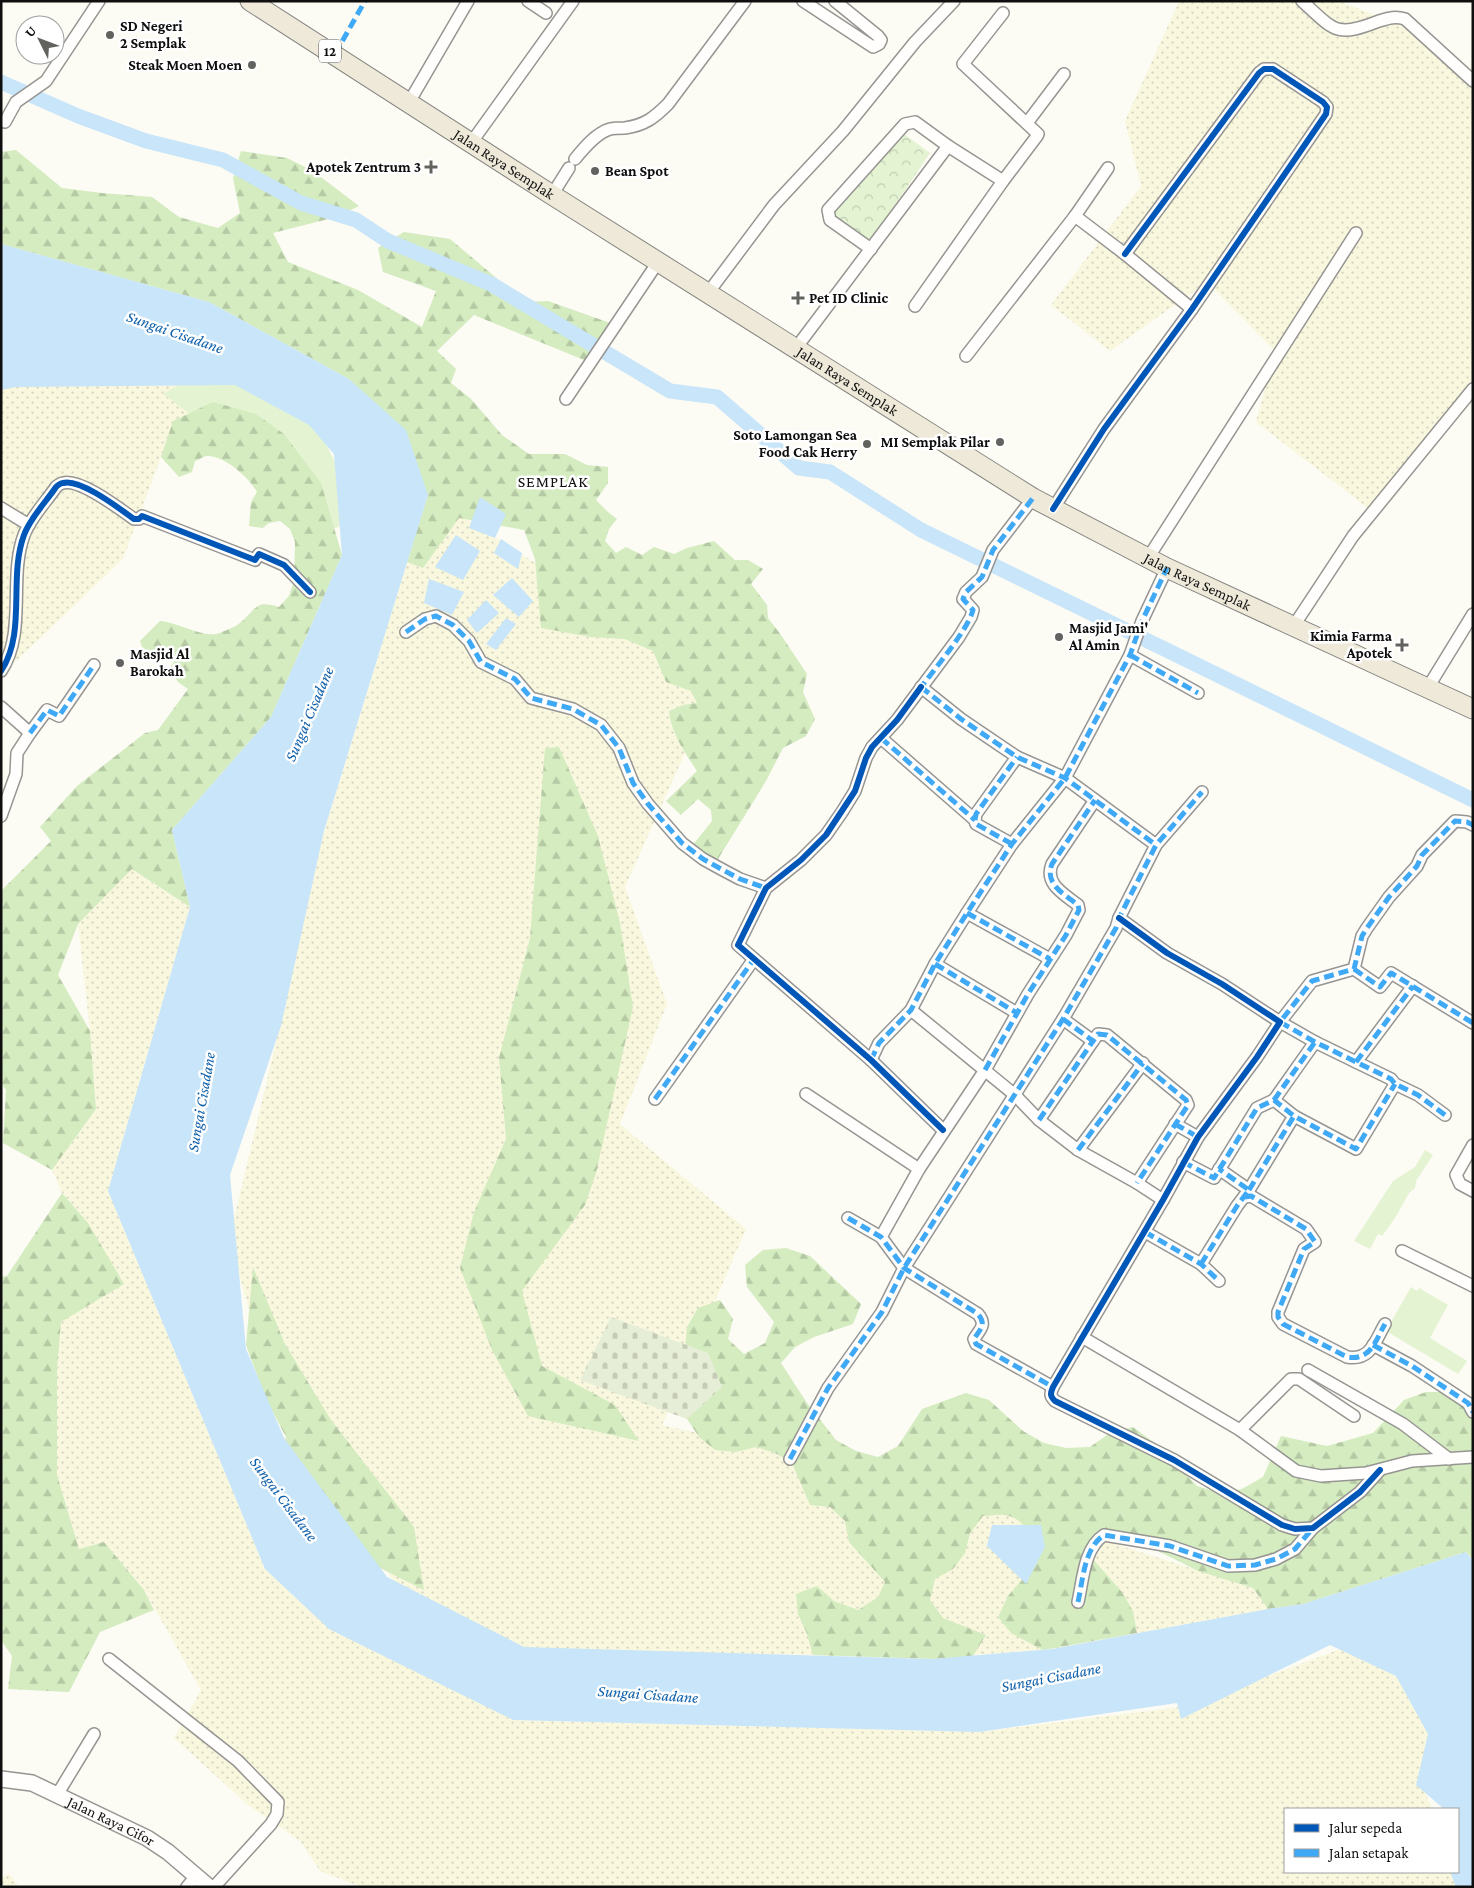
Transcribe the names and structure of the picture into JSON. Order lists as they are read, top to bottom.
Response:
{
  "streets": {
    "main road": ["12", "Jalan Raya Semplak"],
    "street": ["Jalan Raya Cifor"]
  },
  "districts": ["SEMPLAK"],
  "water": ["Sungai Cisadane"],
  "places": {
    "other": [
      "SD Negeri 2 Semplak",
      "Steak Moen Moen",
      "Bean Spot",
      "MI Semplak Pilar",
      "Soto Lamongan Sea Food Cak Herry",
      "Masjid Jami' Al Amin",
      "Masjid Al Barokah"
    ],
    "health": ["Apotek Zentrum 3", "Pet ID Clinic", "Kimia Farma Apotek"]
  },
  "legend": ["Jalur sepeda", "Jalan setapak"],
  "north": "top left"
}
